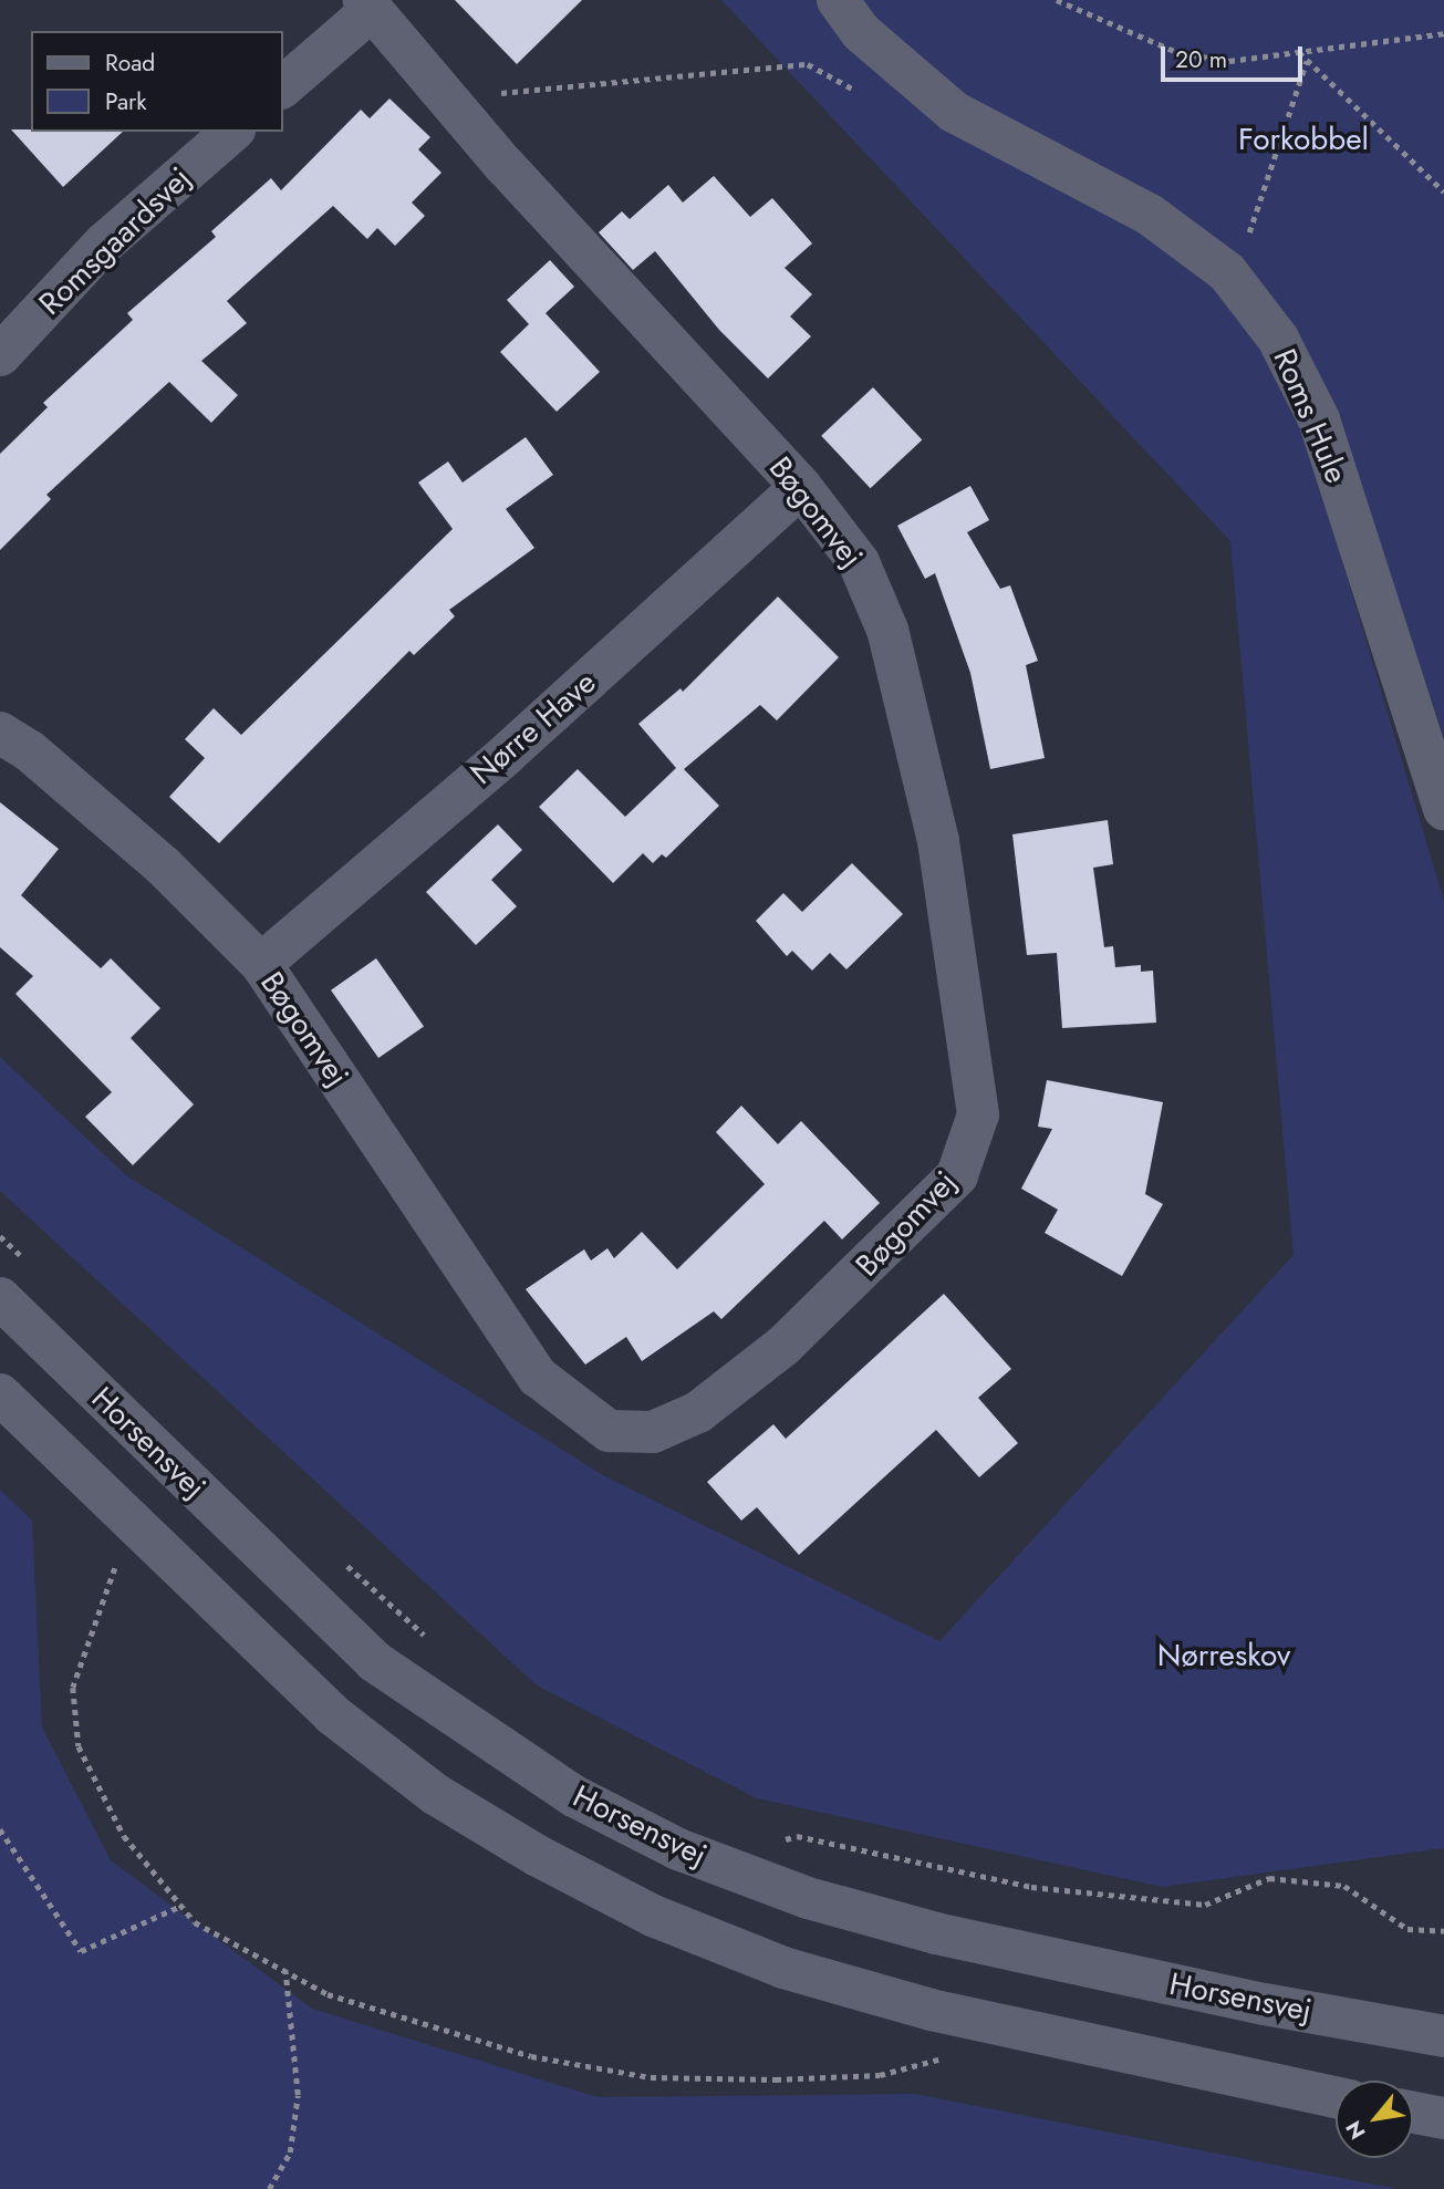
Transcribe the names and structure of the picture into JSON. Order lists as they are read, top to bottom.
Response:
{
  "streets": {
    "street": [
      "Romsgaardsvej",
      "Roms Hule",
      "Bøgomvej",
      "Nørre Have",
      "Horsensvej"
    ]
  },
  "crossings": [
    ["Bøgomvej", "Nørre Have"]
  ],
  "parks": ["Forkobbel", "Nørreskov"],
  "legend": ["Road", "Park"],
  "scale_bar": "20 m",
  "north": "bottom left"
}
